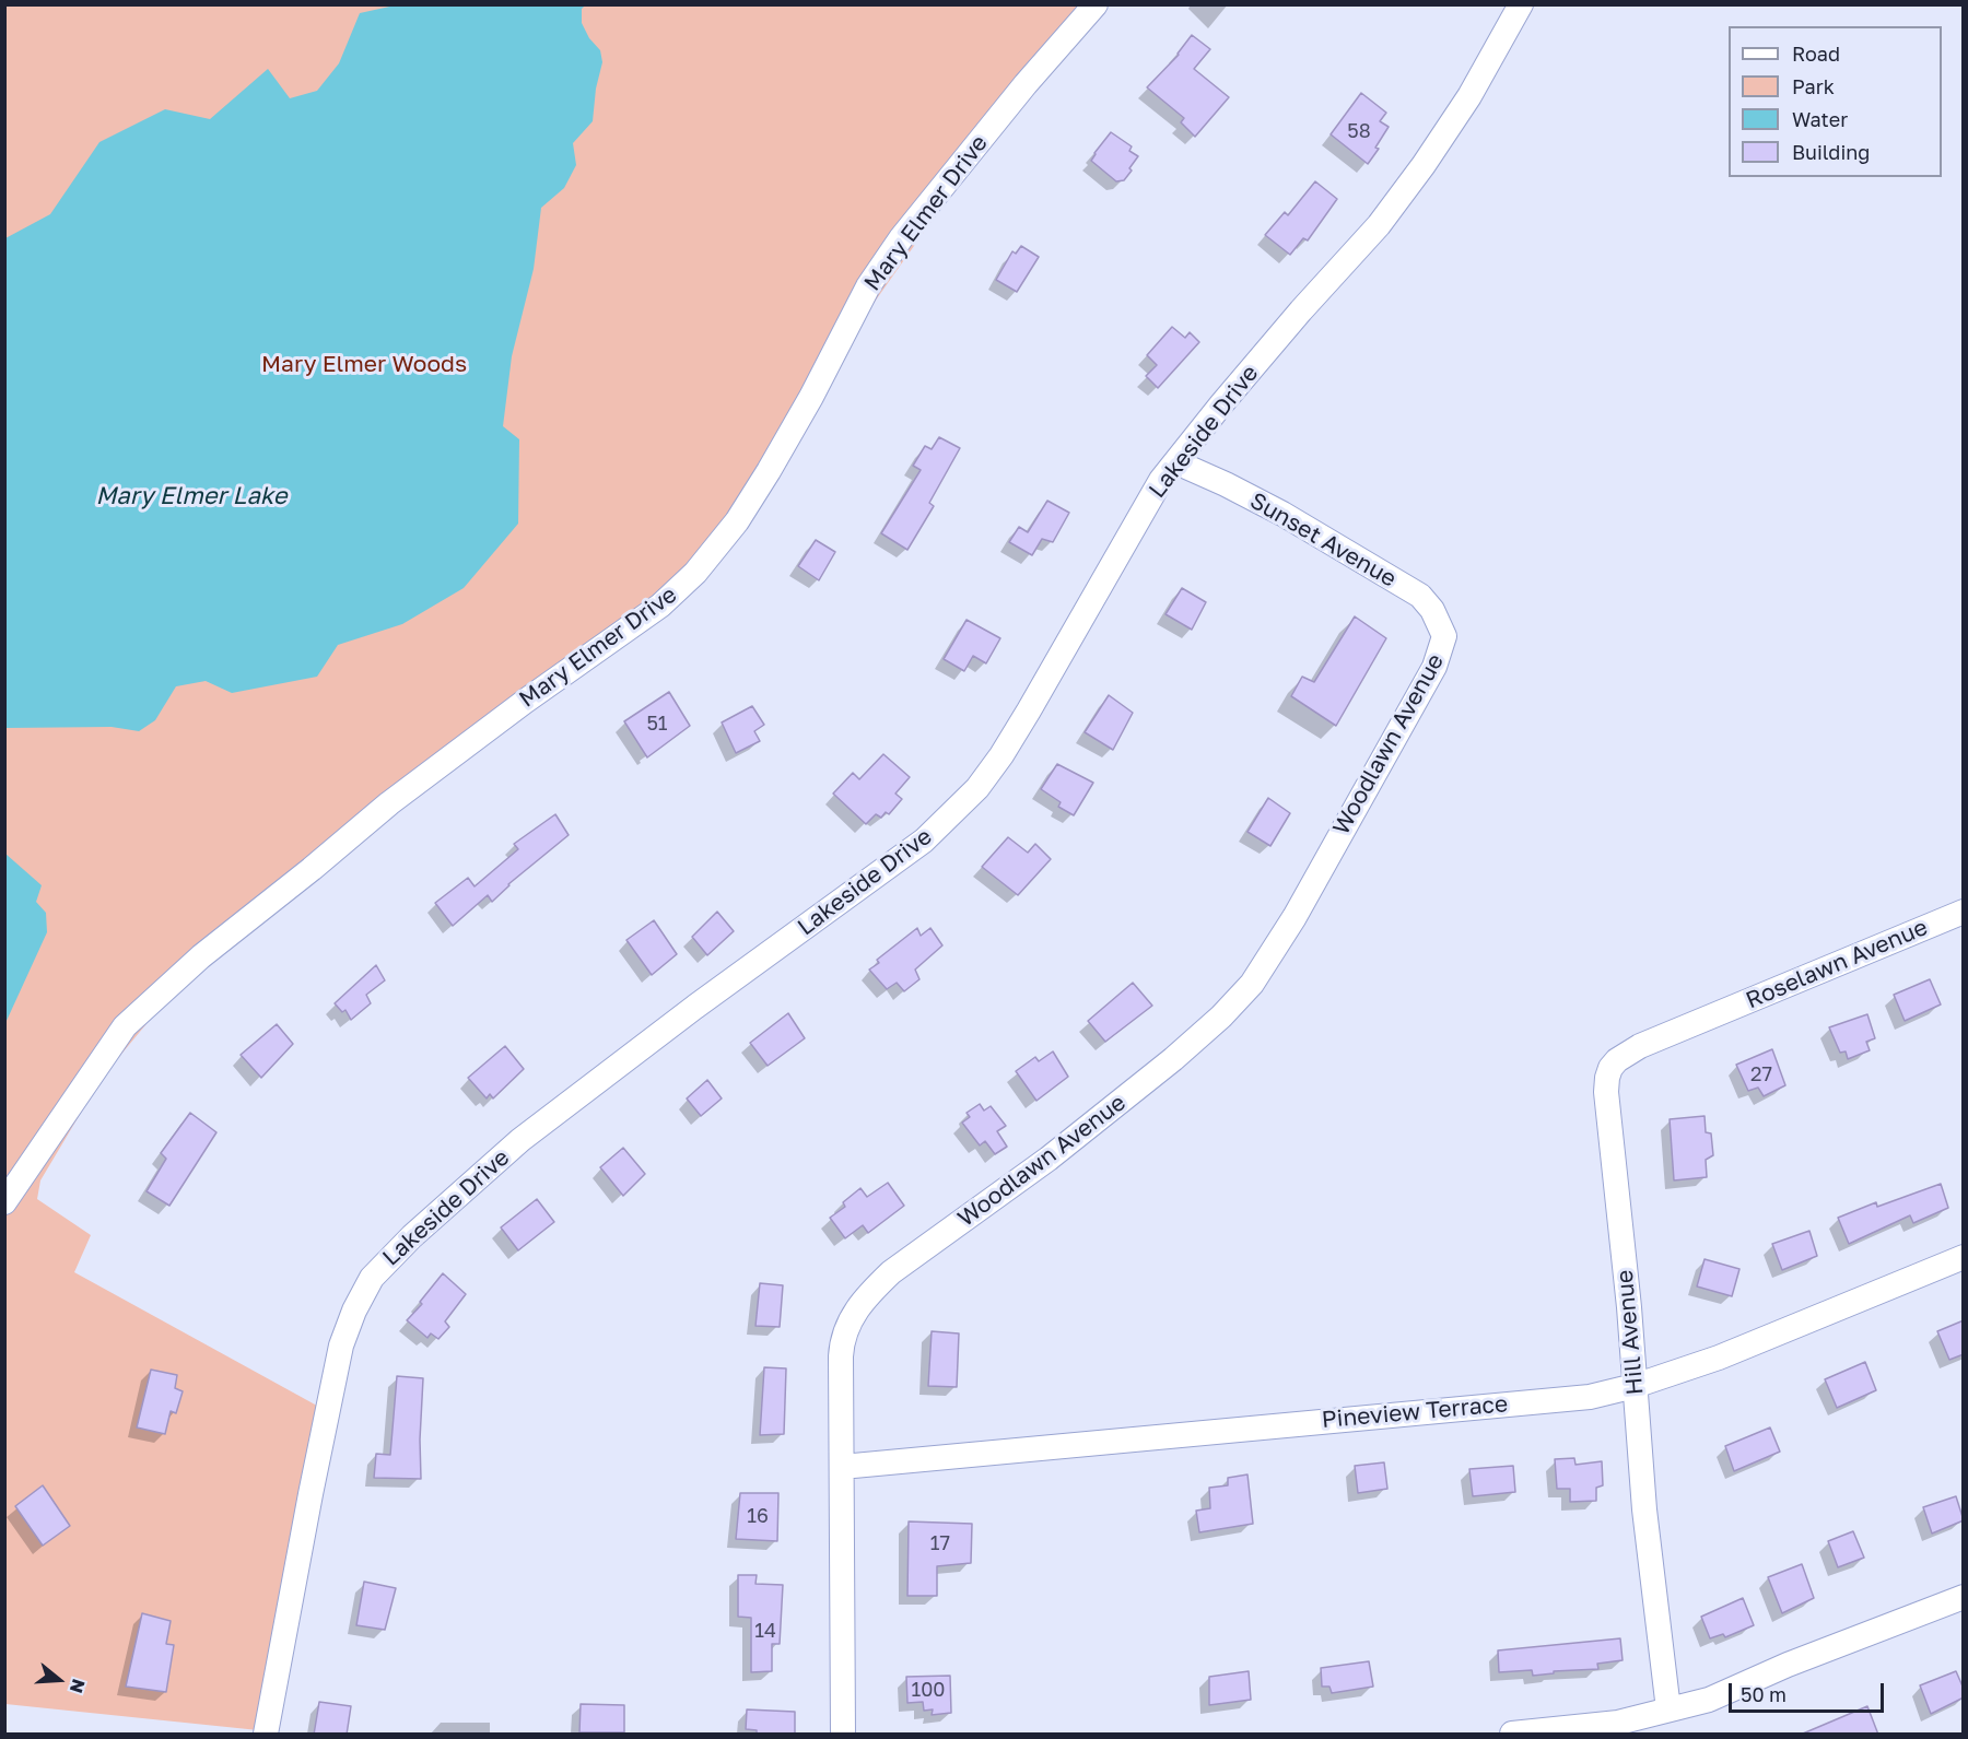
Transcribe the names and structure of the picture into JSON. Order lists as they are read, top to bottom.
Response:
{
  "streets": {
    "street": [
      "Mary Elmer Drive",
      "Lakeside Drive",
      "Sunset Avenue",
      "Woodlawn Avenue",
      "Roselawn Avenue",
      "Hill Avenue",
      "Pineview Terrace"
    ]
  },
  "crossings": [
    ["Lakeside Drive", "Sunset Avenue"],
    ["Sunset Avenue", "Woodlawn Avenue"],
    ["Woodlawn Avenue", "Pineview Terrace"],
    ["Roselawn Avenue", "Hill Avenue"],
    ["Hill Avenue", "Pineview Terrace"]
  ],
  "water": ["Mary Elmer Lake"],
  "parks": ["Mary Elmer Woods"],
  "house_numbers": [
    "58",
    "51",
    "27",
    "16",
    "17",
    "14",
    "100"
  ],
  "legend": [
    "Road",
    "Park",
    "Water",
    "Building"
  ],
  "scale_bar": "50 m",
  "north": "right"
}
